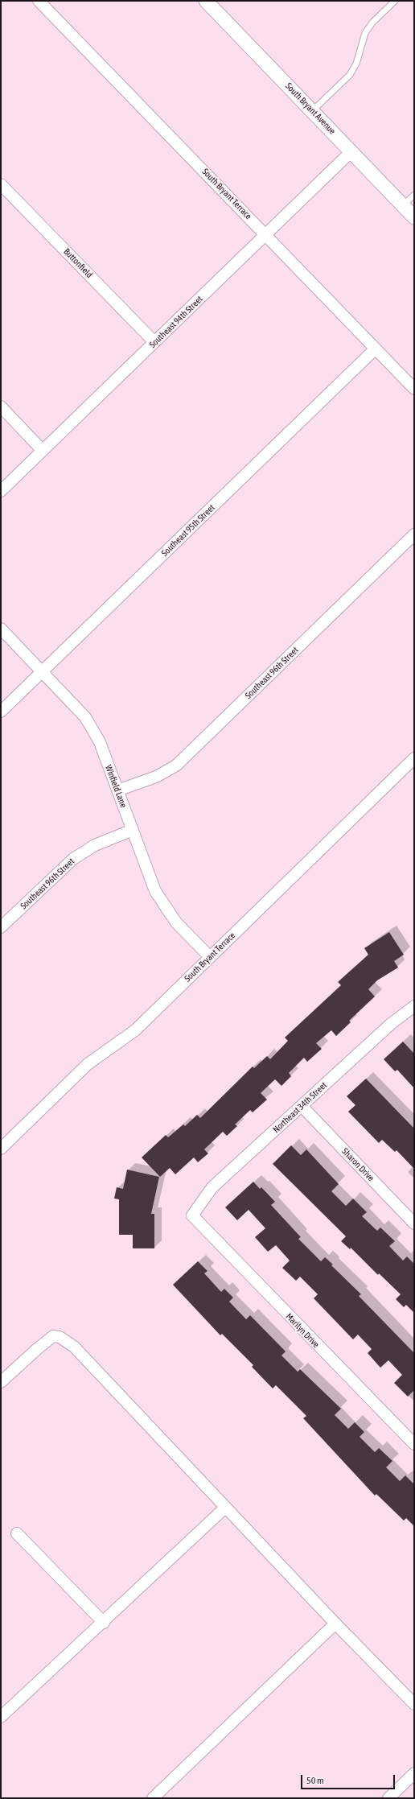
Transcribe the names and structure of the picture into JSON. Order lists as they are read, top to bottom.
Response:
{
  "streets": {
    "street": [
      "South Bryant Avenue",
      "South Bryant Terrace",
      "Buttonfield",
      "Southeast 94th Street",
      "Southeast 95th Street",
      "Southeast 96th Street",
      "Winfield Lane",
      "Northeast 34th Street",
      "Sharon Drive",
      "Marilyn Drive"
    ]
  },
  "crossings": [
    ["South Bryant Avenue", "Southeast 94th Street"],
    ["South Bryant Terrace", "Southeast 94th Street"],
    ["South Bryant Terrace", "Southeast 95th Street"],
    ["South Bryant Terrace", "Winfield Lane"],
    ["Buttonfield", "Southeast 94th Street"],
    ["Southeast 95th Street", "Winfield Lane"],
    ["Southeast 96th Street", "Winfield Lane"],
    ["Northeast 34th Street", "Sharon Drive"],
    ["Northeast 34th Street", "Marilyn Drive"]
  ],
  "scale_bar": "50 m"
}
